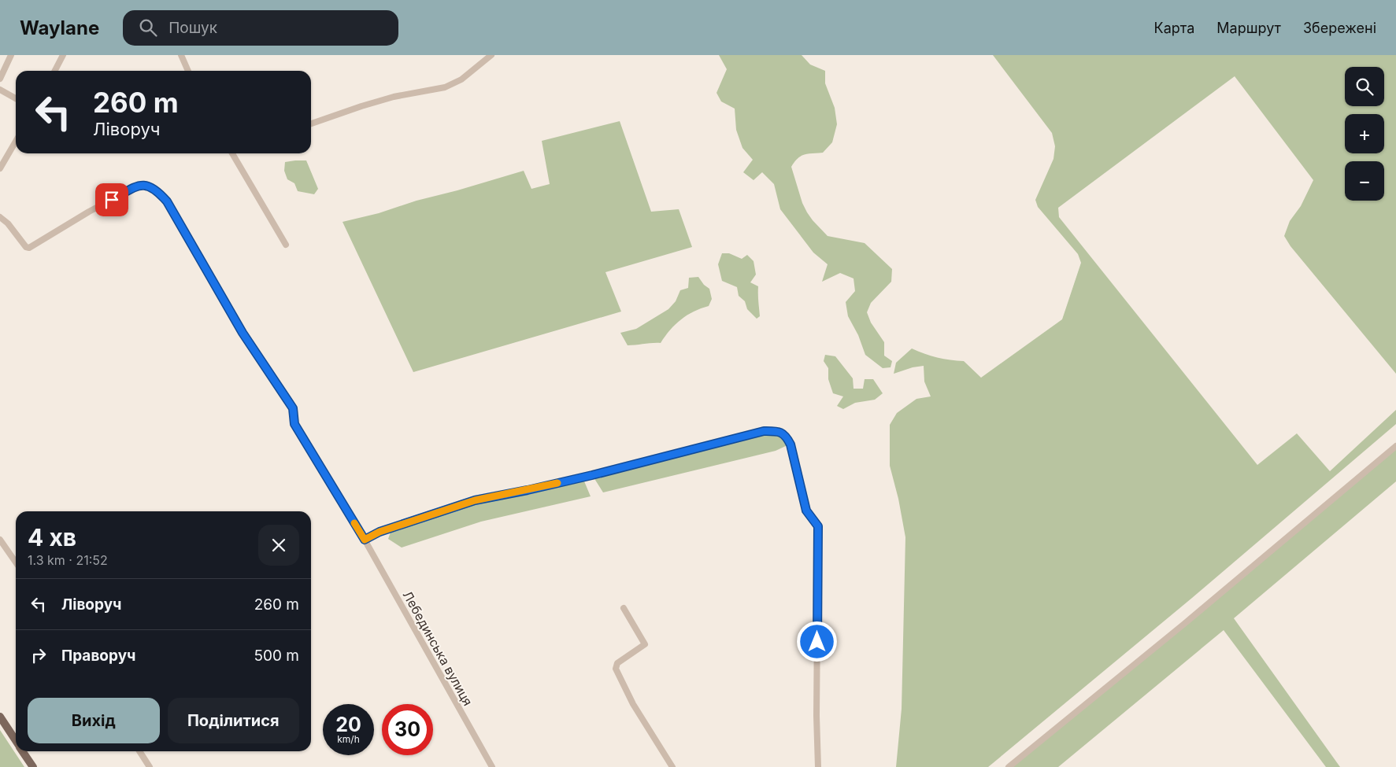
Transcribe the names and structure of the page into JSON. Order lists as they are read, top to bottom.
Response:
{
  "streets": {
    "street": ["Лебединська вулиця"]
  },
  "page": {
    "header": "Waylane",
    "search": "Пошук",
    "nav": ["Карта", "Маршрут", "Збережені"],
    "map_buttons": ["+", "−"],
    "turn": ["260 m", "Ліворуч"],
    "heading": ["4 хв", "1.3 km · 21:52"],
    "list": [
      {
        "name": "Ліворуч",
        "value": "260 m"
      },
      {
        "name": "Праворуч",
        "value": "500 m"
      }
    ],
    "buttons": ["Вихід", "Поділитися"],
    "speed": "20 km/h",
    "limit": "30"
  }
}
